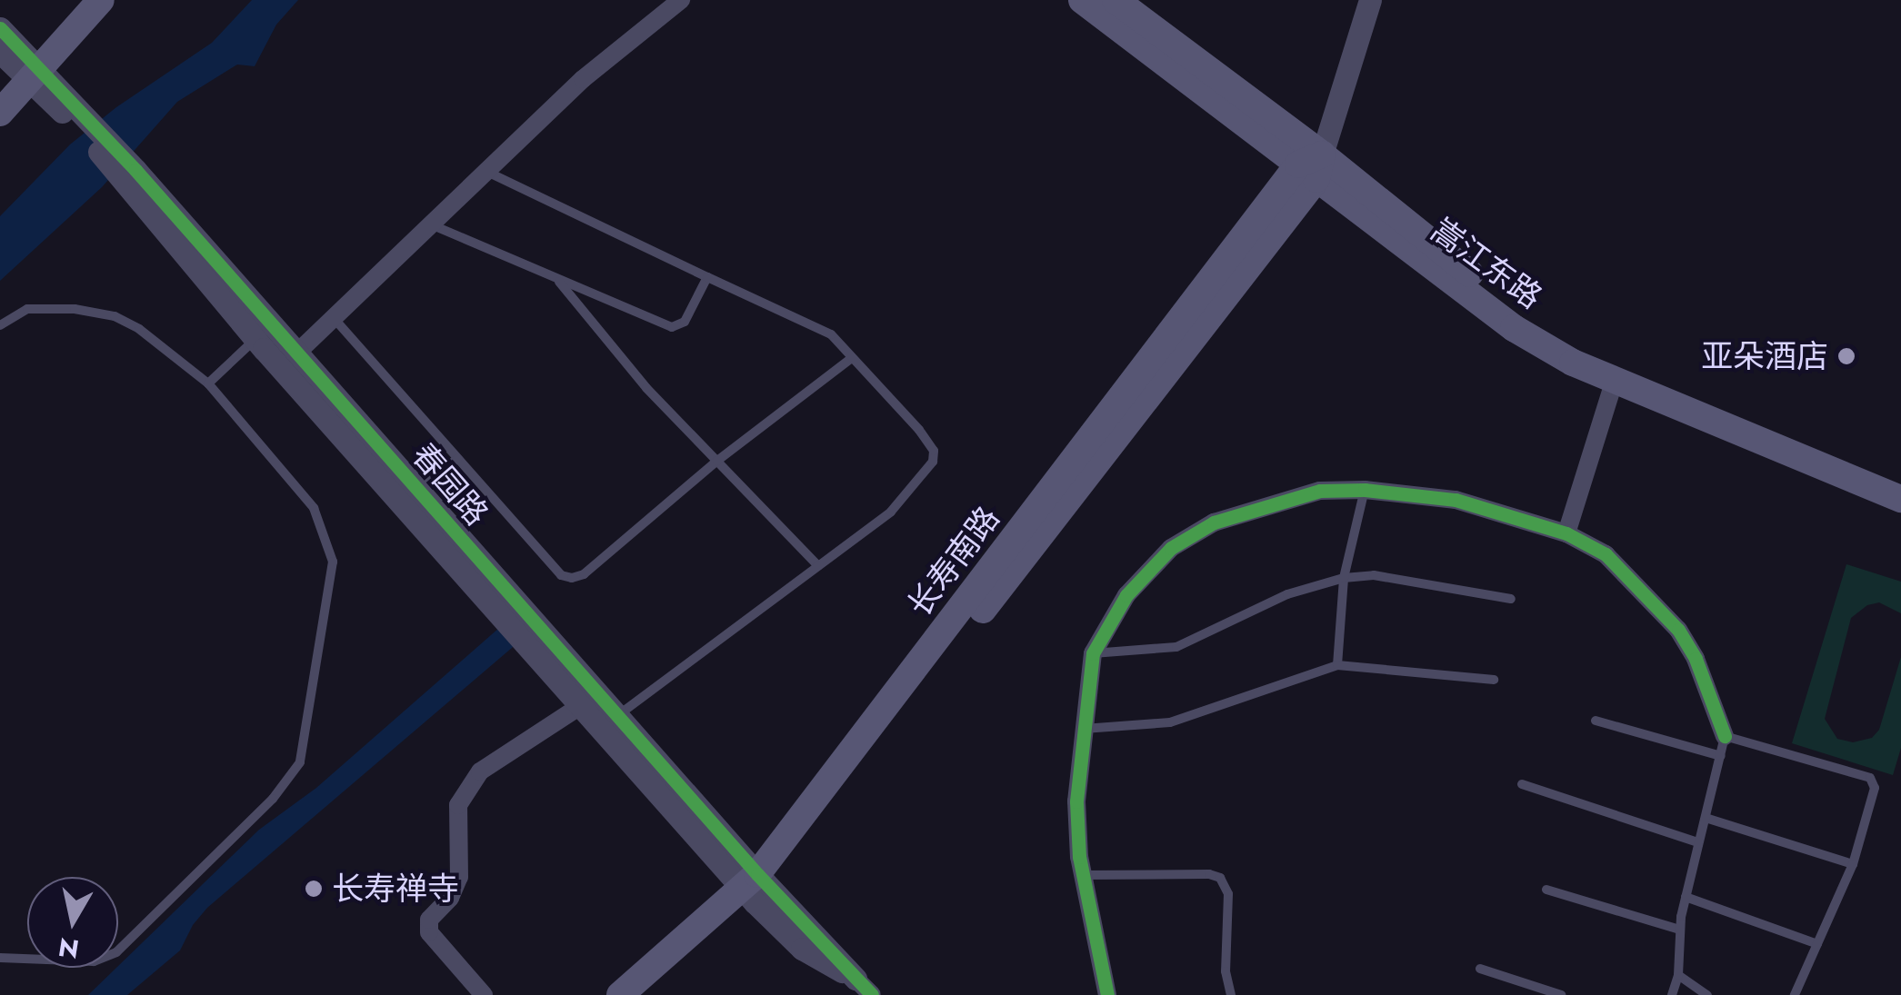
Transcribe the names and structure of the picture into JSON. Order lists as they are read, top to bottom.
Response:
{
  "streets": {
    "main road": ["嵩江东路", "长寿南路"],
    "street": ["春园路"]
  },
  "crossings": [
    ["嵩江东路", "长寿南路"],
    ["春园路", "长寿南路"]
  ],
  "places": ["亚朵酒店", "长寿禅寺"],
  "north": "bottom"
}
